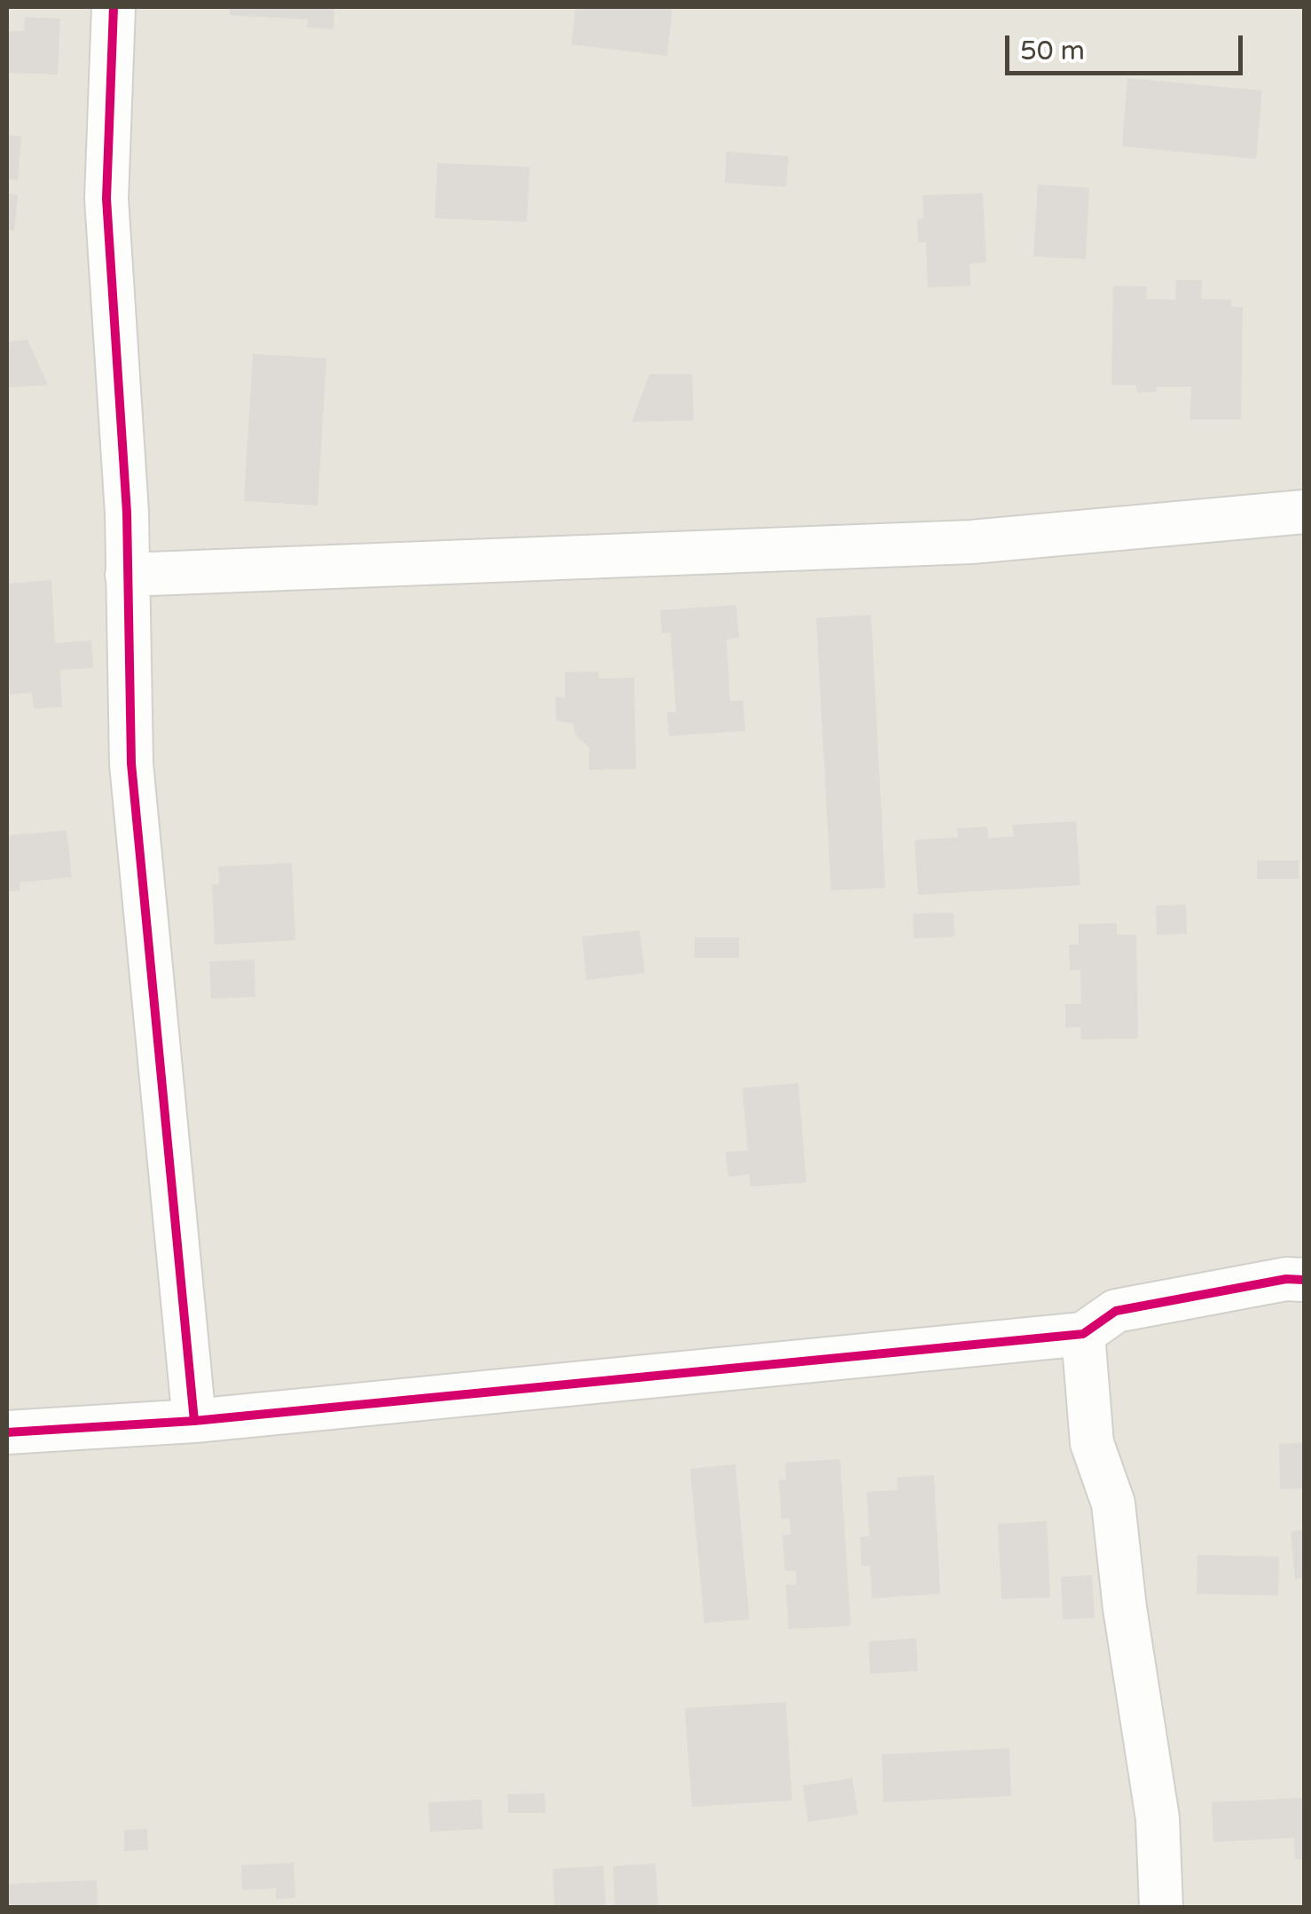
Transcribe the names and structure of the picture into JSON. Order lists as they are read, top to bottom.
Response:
{
  "scale_bar": "50 m"
}
